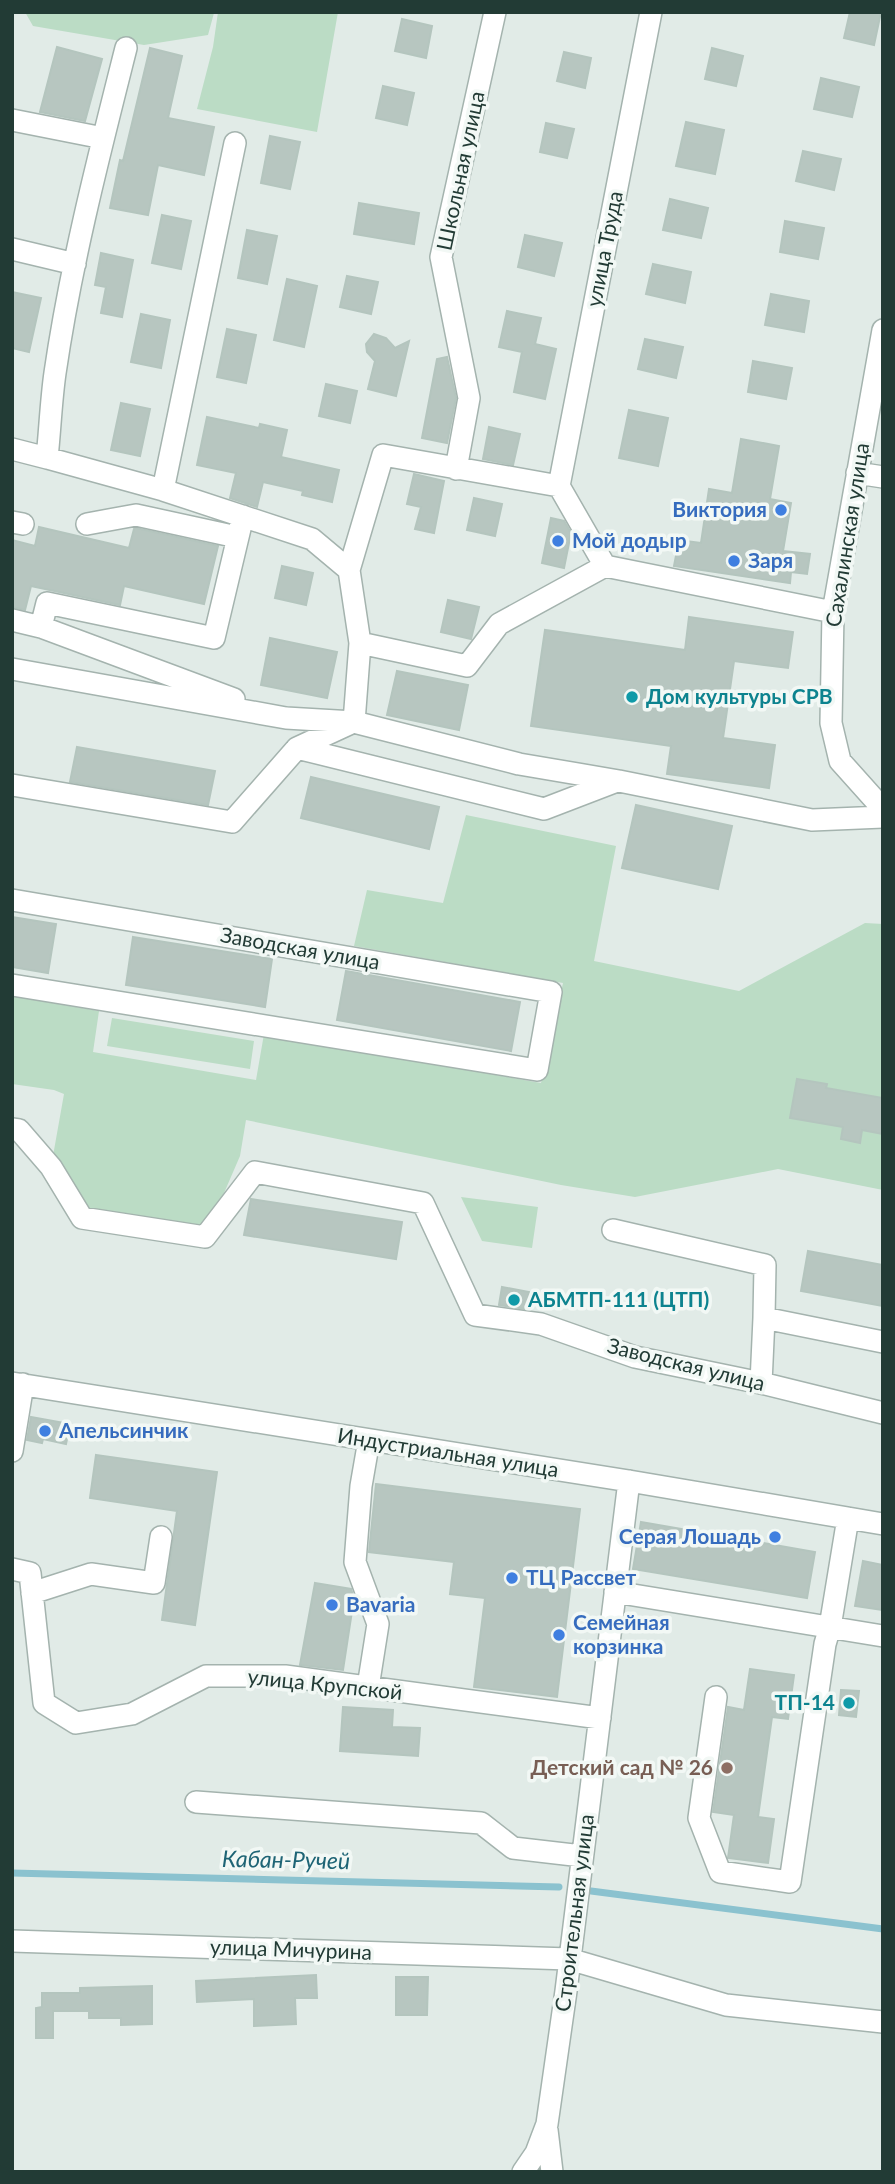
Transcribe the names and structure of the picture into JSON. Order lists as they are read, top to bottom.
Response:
{
  "streets": {
    "street": [
      "Школьная улица",
      "улица Труда",
      "Сахалинская улица",
      "Заводская улица",
      "Индустриальная улица",
      "улица Крупской",
      "Строительная улица",
      "улица Мичурина"
    ]
  },
  "crossings": [
    ["Индустриальная улица", "Строительная улица"],
    ["улица Крупской", "Строительная улица"],
    ["Строительная улица", "улица Мичурина"]
  ],
  "water": ["Кабан-Ручей"],
  "places": [
    "Виктория",
    "Мой додыр",
    "Заря",
    "Дом культуры СРВ",
    "АБМТП-111 (ЦТП)",
    "Апельсинчик",
    "Серая Лошадь",
    "ТЦ Рассвет",
    "Bavaria",
    "Семейная корзинка",
    "ТП-14",
    "Детский сад № 26"
  ]
}
